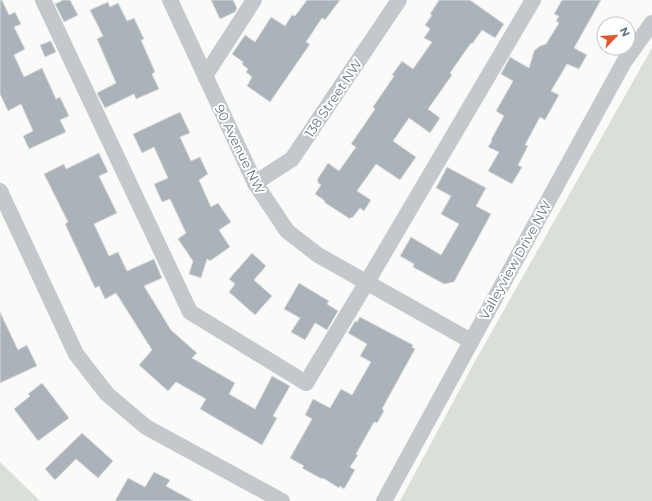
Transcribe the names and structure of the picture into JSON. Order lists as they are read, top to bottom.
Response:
{
  "streets": {
    "street": ["138 Street NW", "90 Avenue NW", "Valleyview Drive NW"]
  },
  "crossings": [
    ["138 Street NW", "90 Avenue NW"],
    ["90 Avenue NW", "Valleyview Drive NW"]
  ],
  "north": "top right"
}
